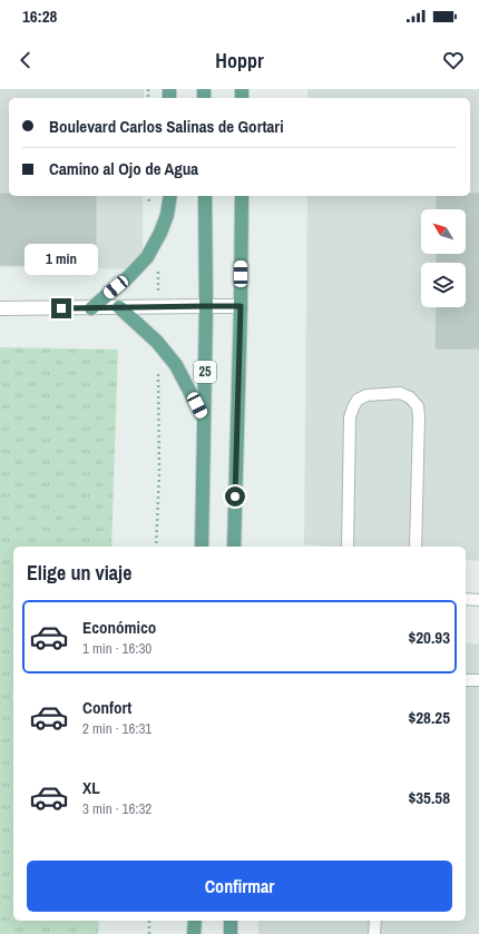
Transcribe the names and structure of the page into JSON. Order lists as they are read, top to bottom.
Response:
{
  "streets": {
    "main road": ["25"]
  },
  "north": "top left",
  "page": {
    "status": "16:28",
    "header": "Hoppr",
    "banner": ["Boulevard Carlos Salinas de Gortari", "Camino al Ojo de Agua"],
    "bubble": "1 min",
    "heading": "Elige un viaje",
    "list": [
      {
        "name": "Económico",
        "note": "1 min · 16:30",
        "value": "$20.93"
      },
      {
        "name": "Confort",
        "note": "2 min · 16:31",
        "value": "$28.25"
      },
      {
        "name": "XL",
        "note": "3 min · 16:32",
        "value": "$35.58"
      }
    ],
    "buttons": "Confirmar"
  }
}
